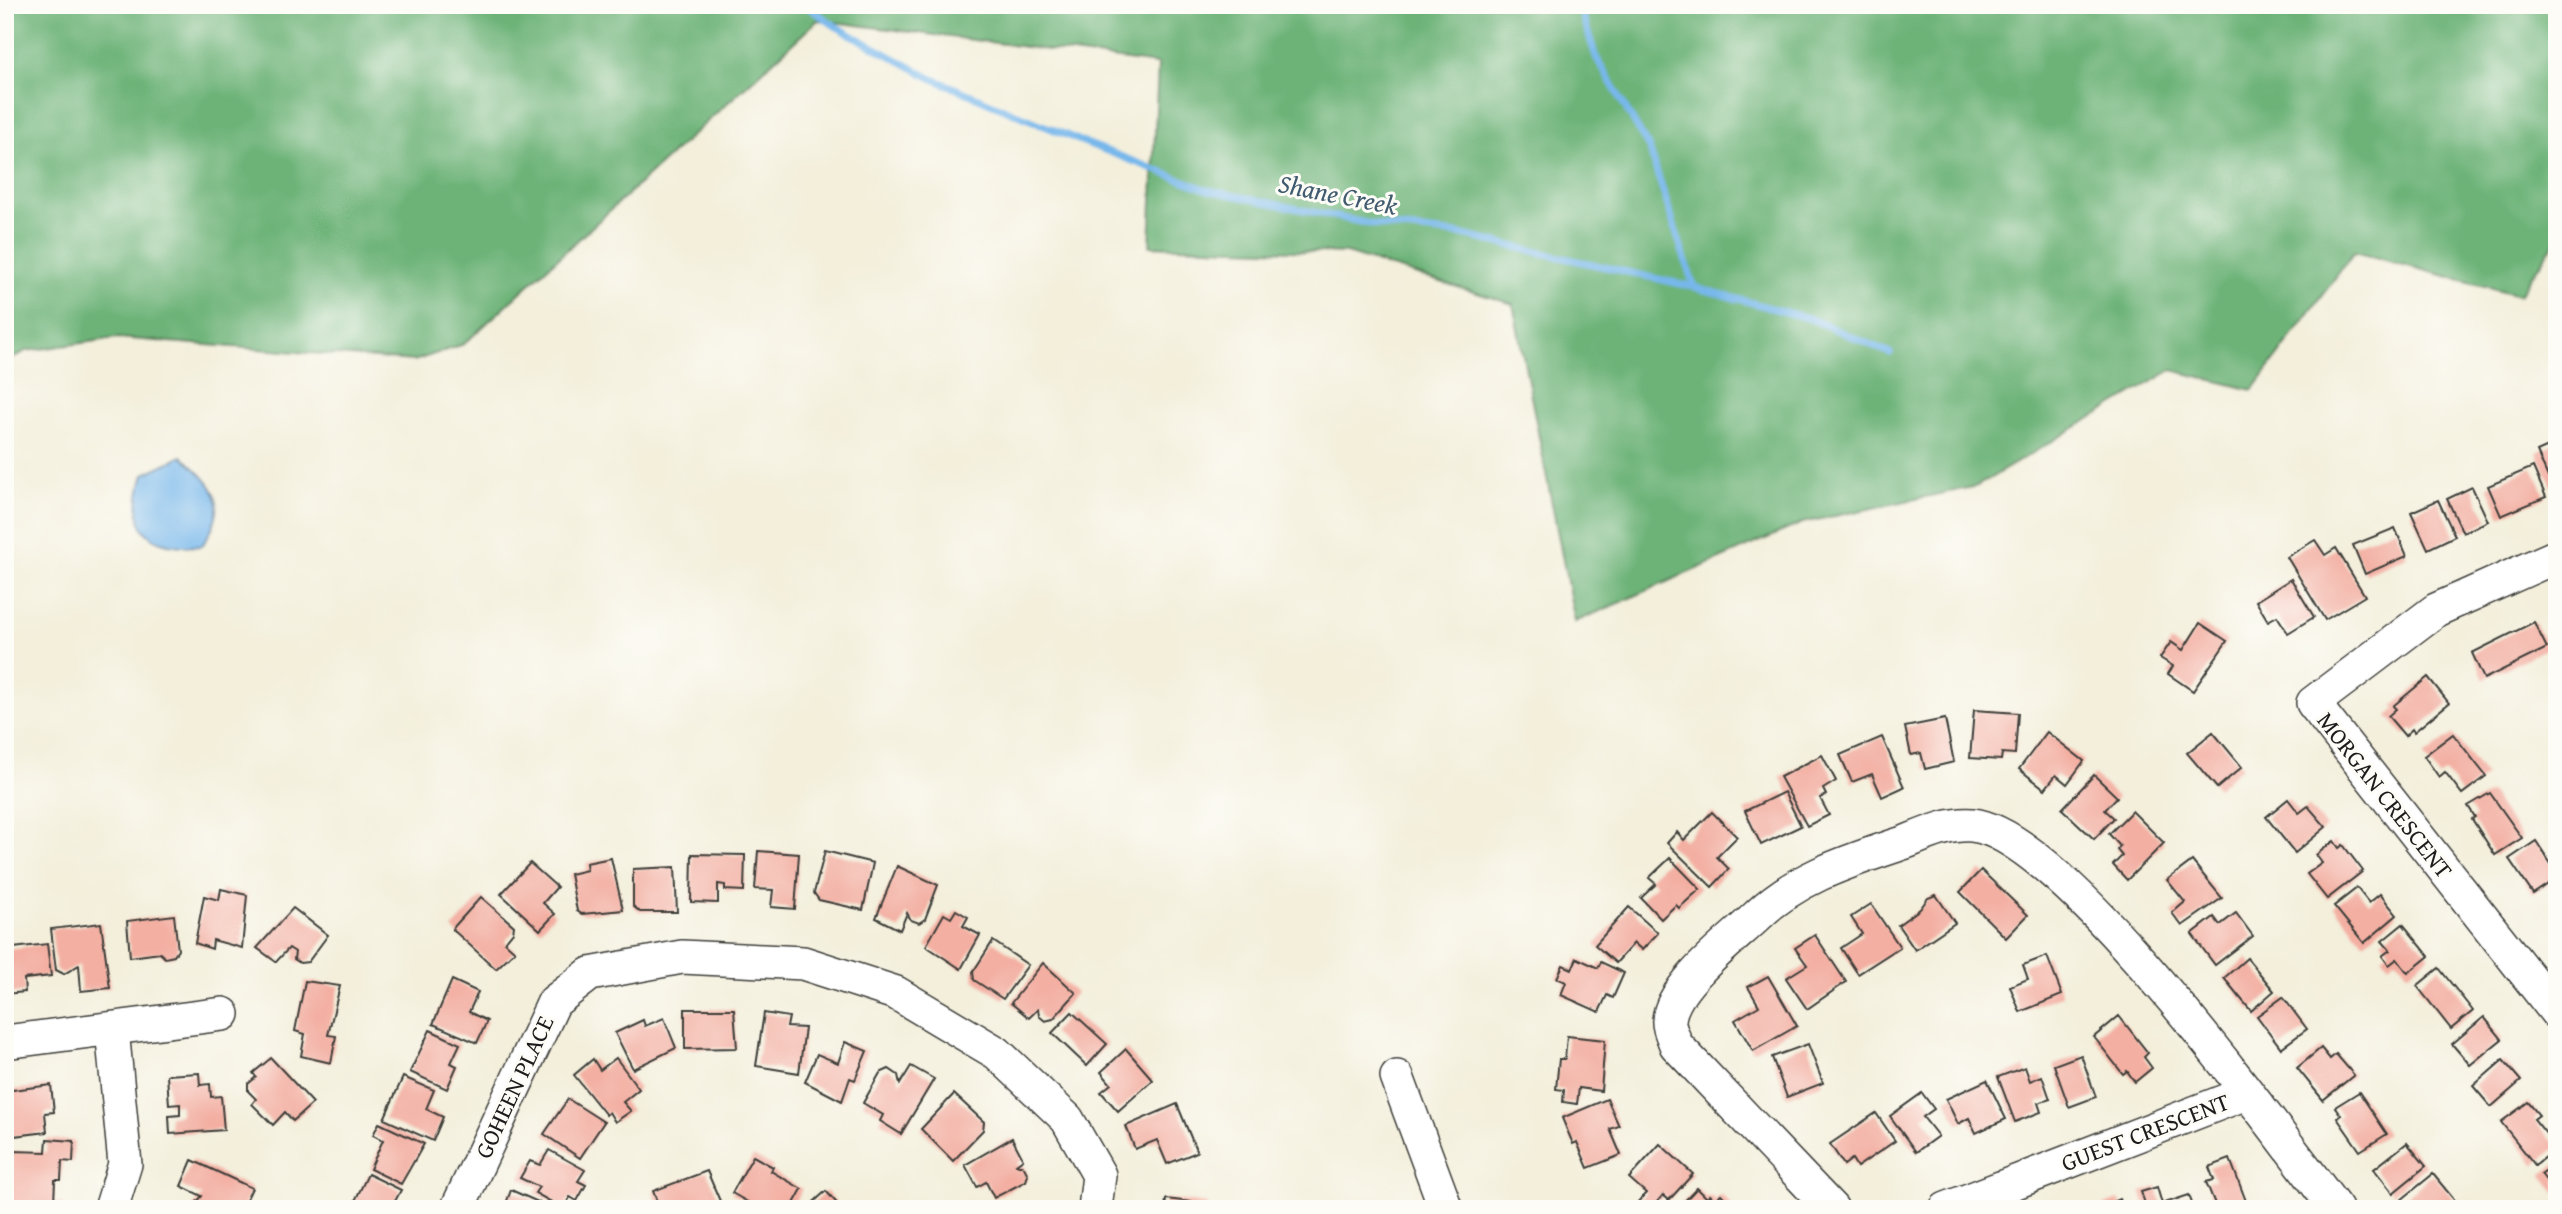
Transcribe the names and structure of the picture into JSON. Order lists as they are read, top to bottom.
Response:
{
  "streets": {
    "street": ["MORGAN CRESCENT", "GOHEEN PLACE", "GUEST CRESCENT"]
  },
  "water": ["Shane Creek"]
}
